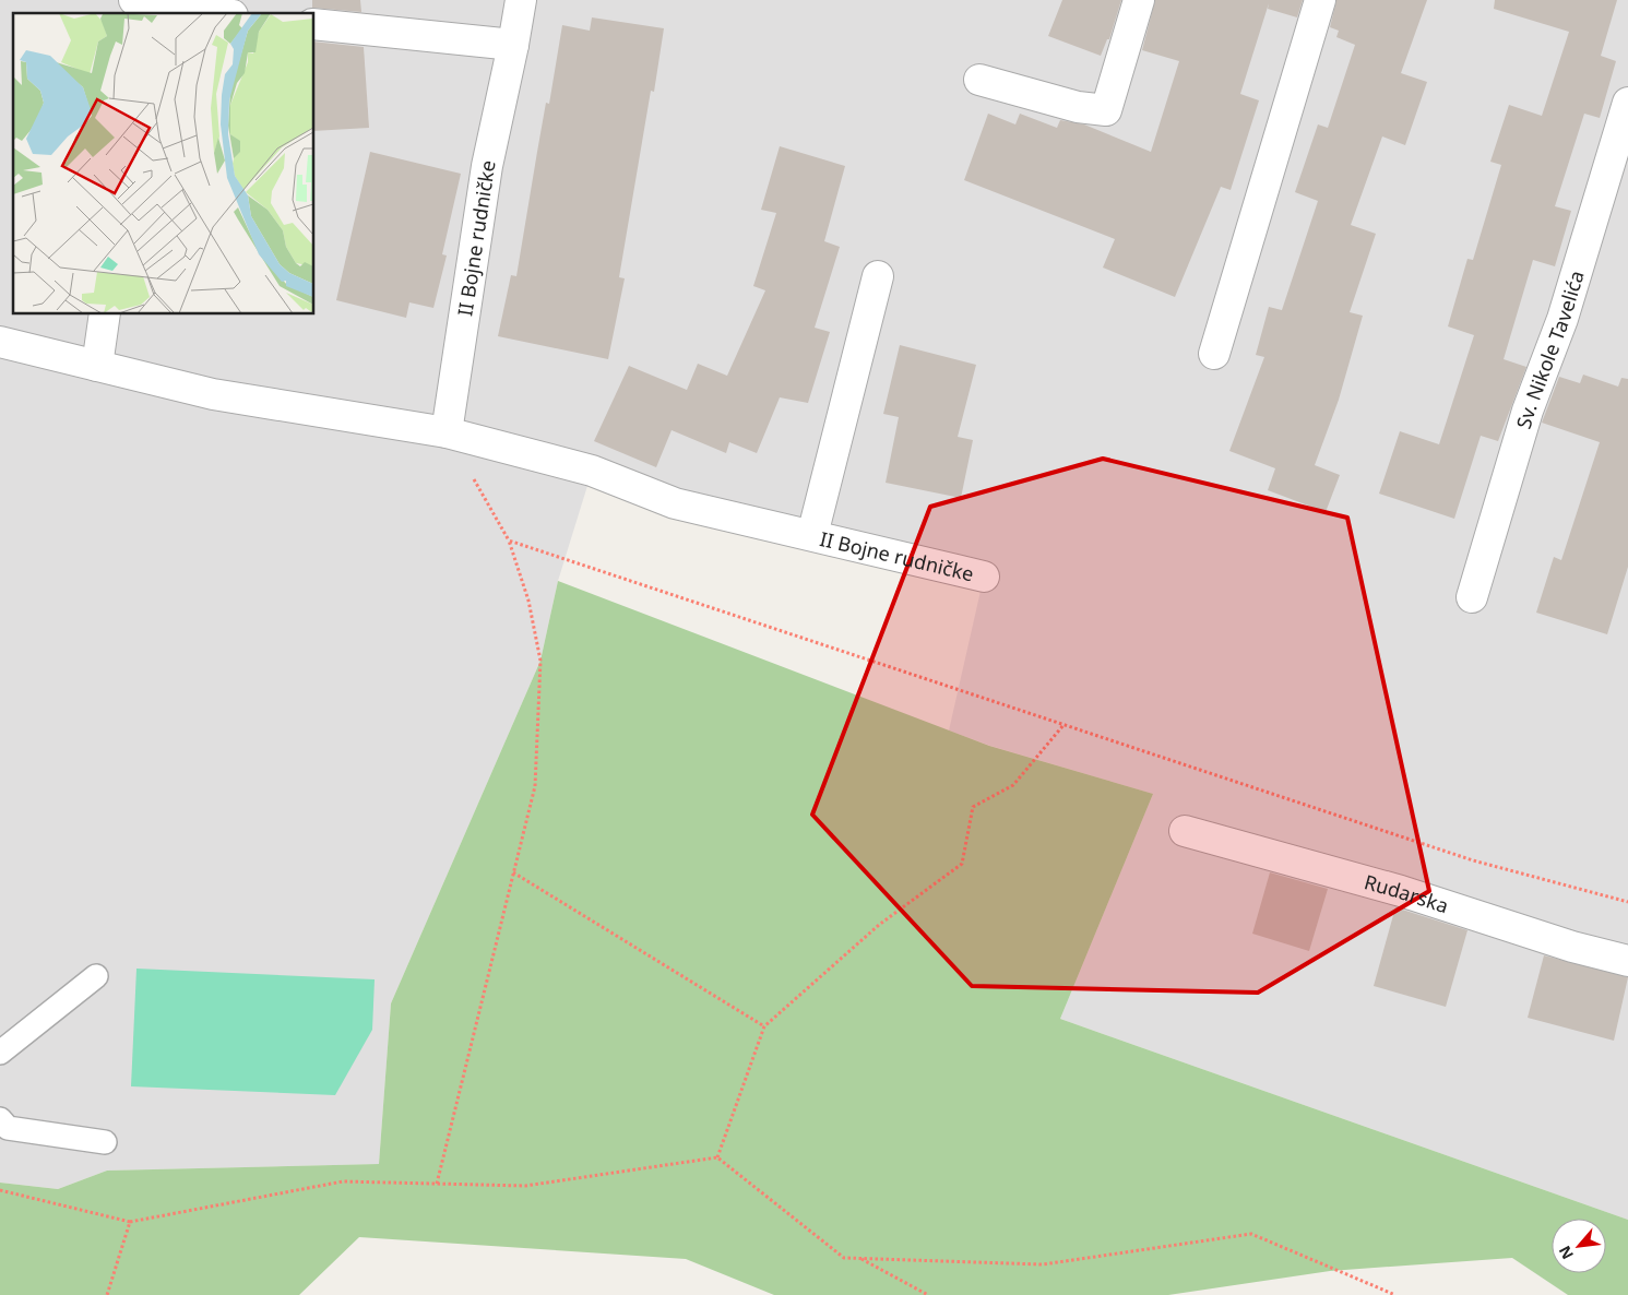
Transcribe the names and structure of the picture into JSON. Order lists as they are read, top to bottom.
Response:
{
  "streets": {
    "street": ["II Bojne rudničke", "Sv. Nikole Tavelića", "Rudarska"]
  },
  "north": "bottom left"
}
